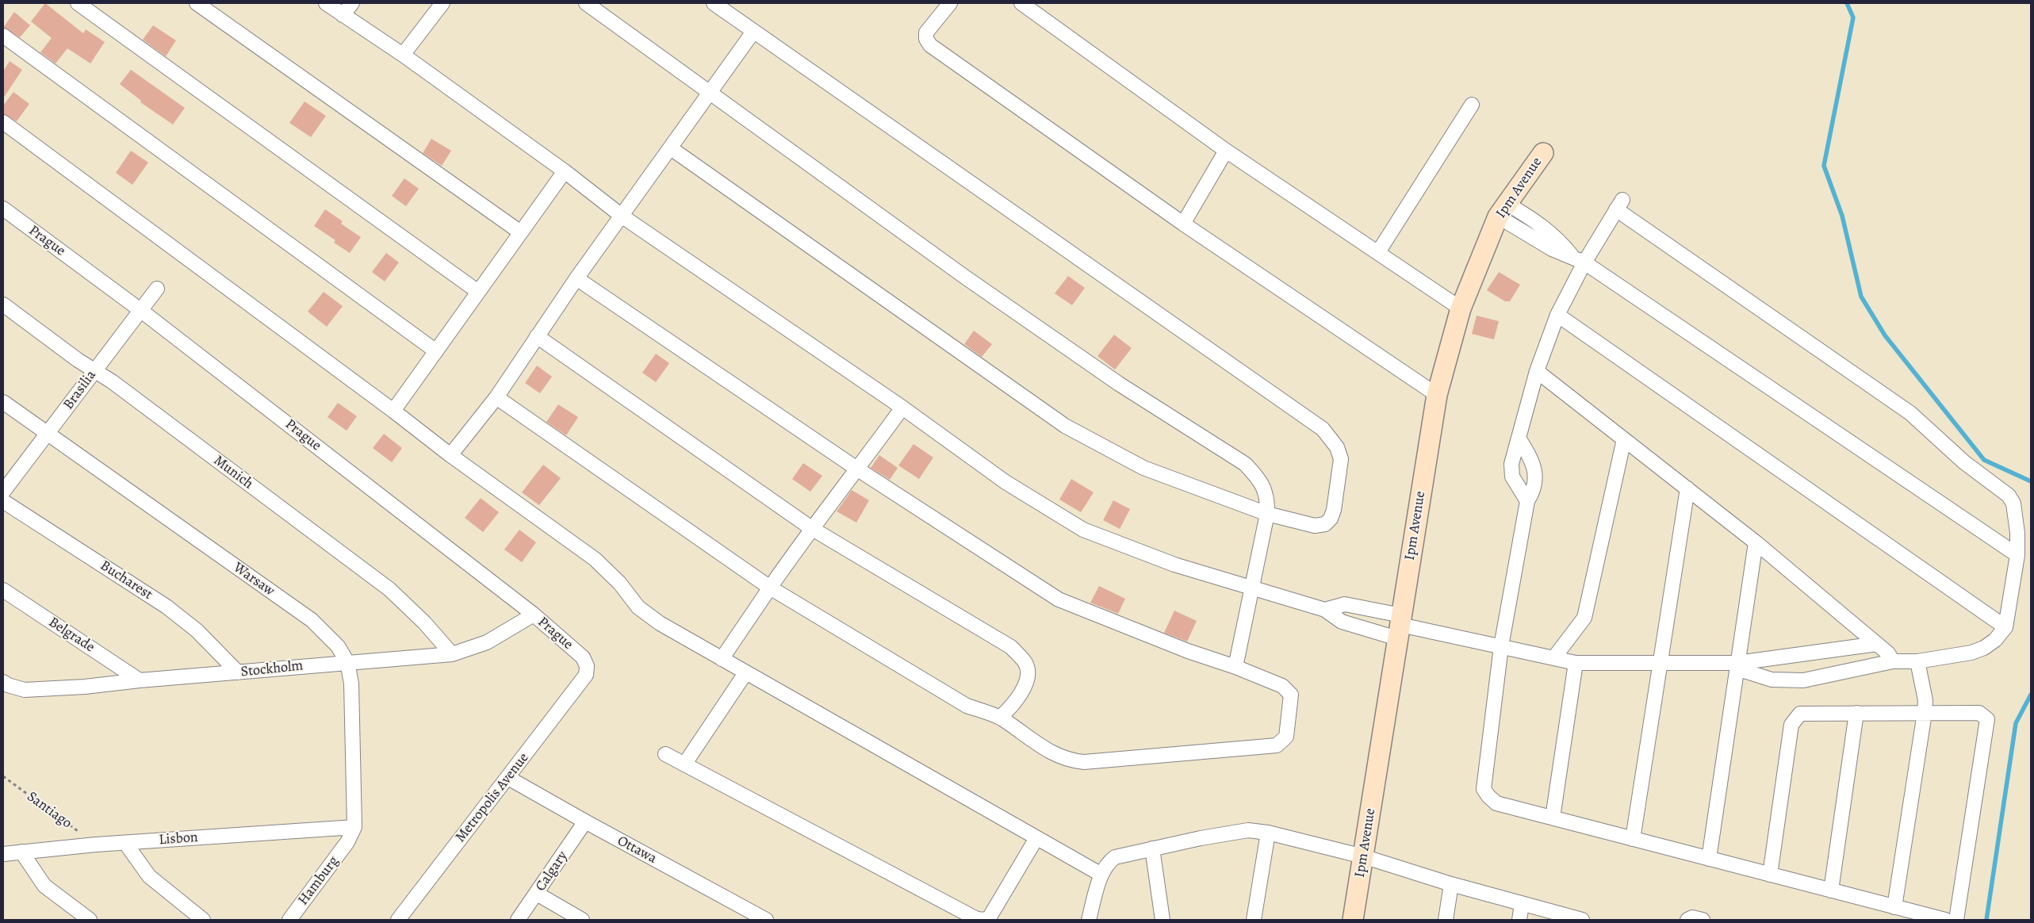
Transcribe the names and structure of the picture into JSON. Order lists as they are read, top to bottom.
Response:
{
  "streets": {
    "street": [
      "Ipm Avenue",
      "Prague",
      "Brasilia",
      "Munich",
      "Warsaw",
      "Bucharest",
      "Belgrade",
      "Stockholm",
      "Metropolis Avenue",
      "Lisbon",
      "Ottawa",
      "Calgary",
      "Hamburg"
    ],
    "path": ["Santiago"]
  },
  "crossings": [
    ["Prague", "Brasilia"],
    ["Prague", "Stockholm"],
    ["Prague", "Metropolis Avenue"],
    ["Brasilia", "Munich"],
    ["Brasilia", "Warsaw"],
    ["Munich", "Stockholm"],
    ["Warsaw", "Stockholm"],
    ["Warsaw", "Lisbon"],
    ["Warsaw", "Hamburg"],
    ["Bucharest", "Stockholm"],
    ["Belgrade", "Stockholm"],
    ["Metropolis Avenue", "Ottawa"],
    ["Santiago", "Lisbon"],
    ["Ottawa", "Calgary"]
  ]
}
